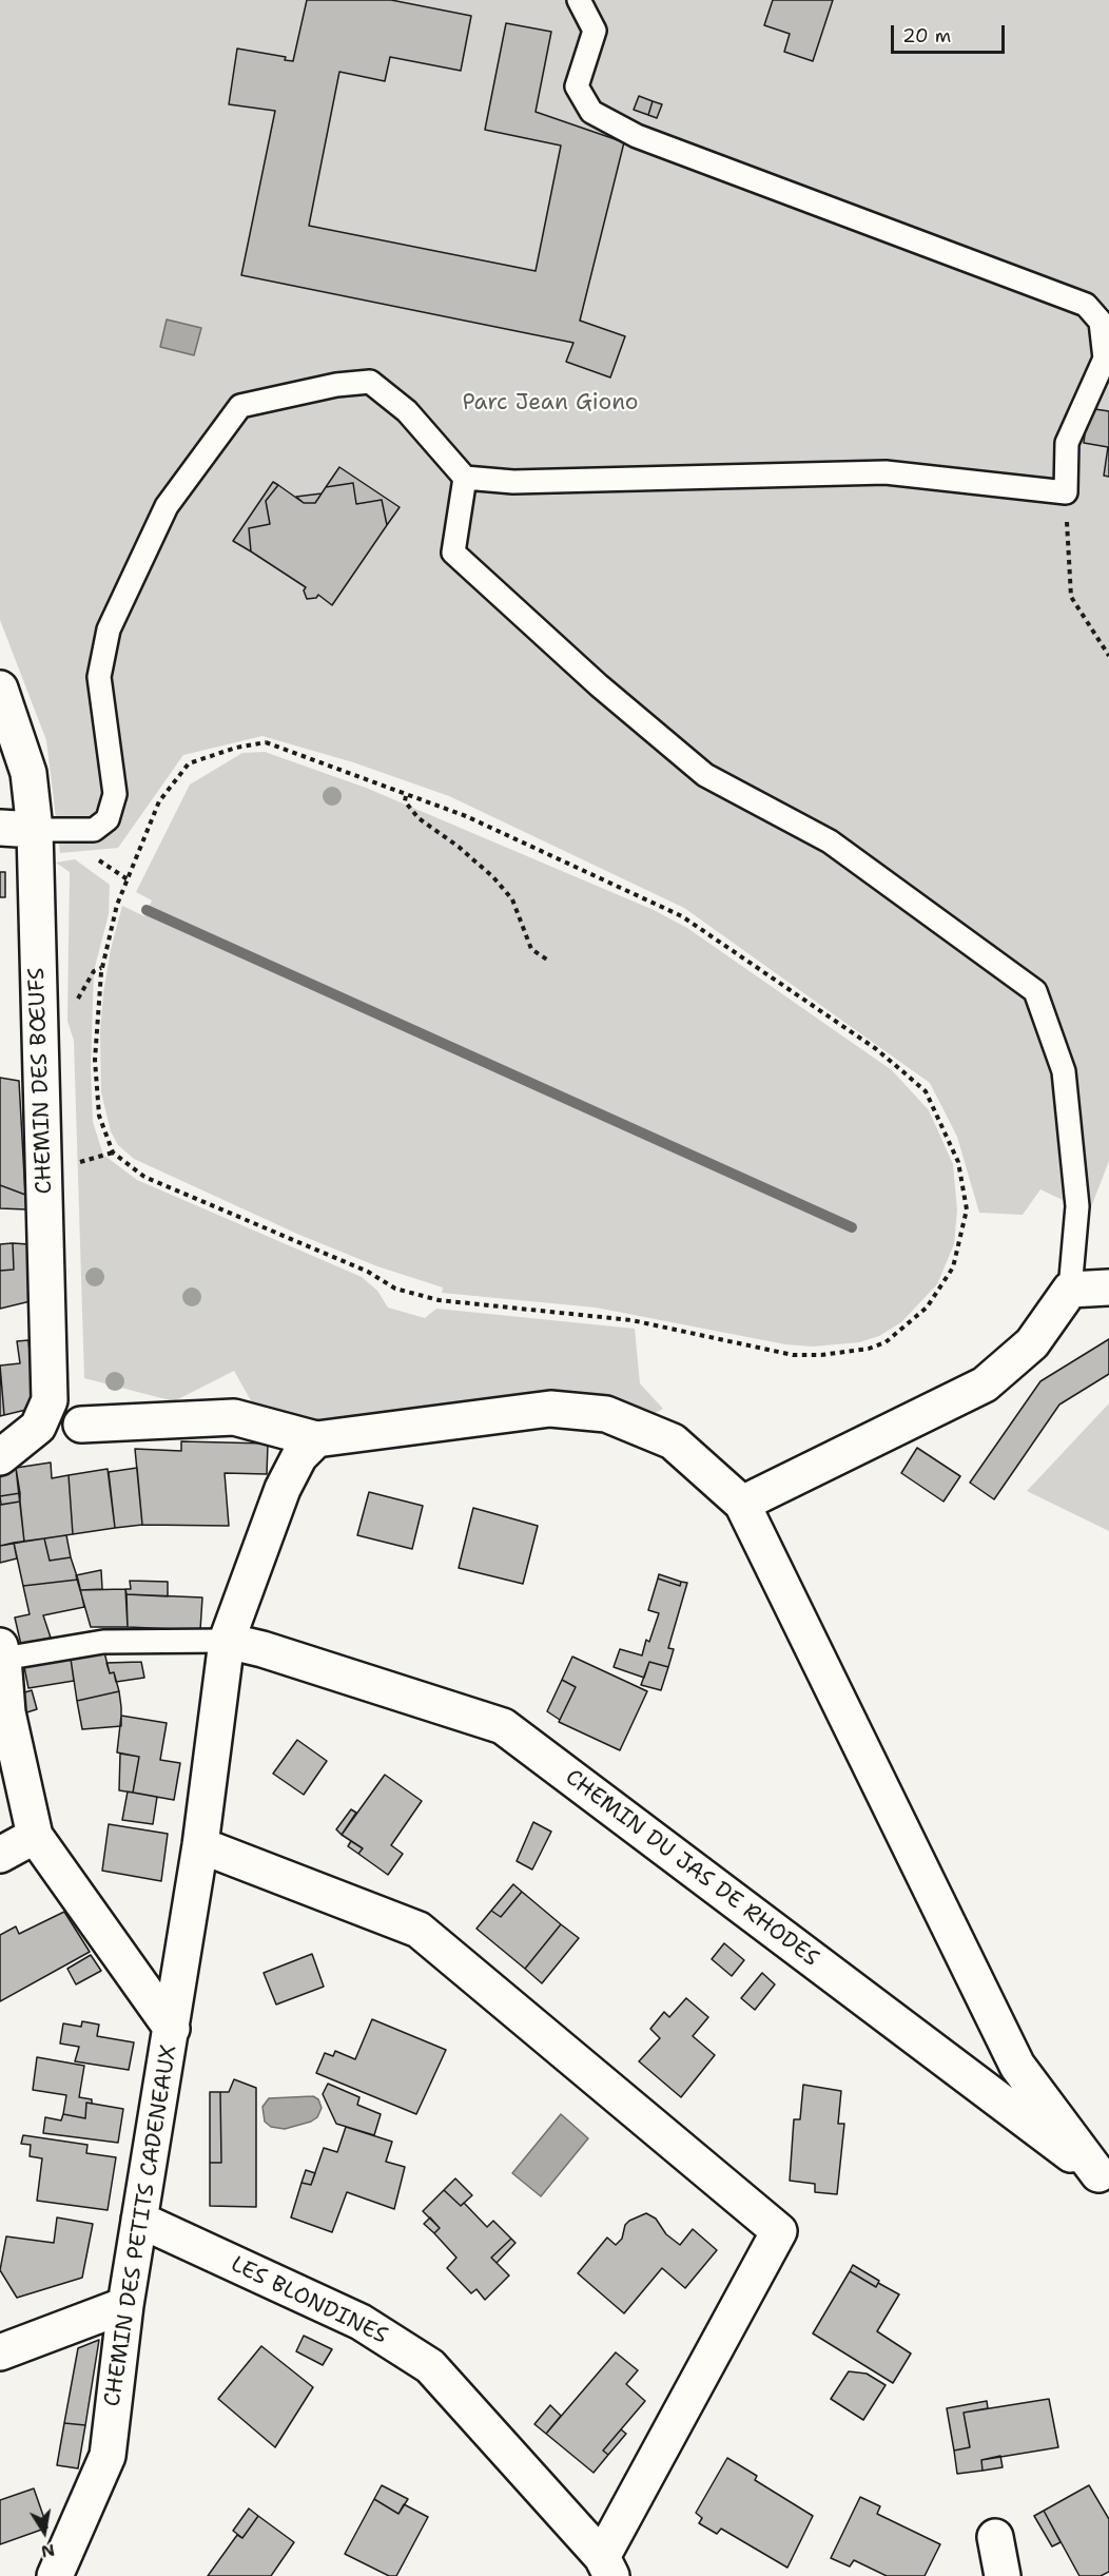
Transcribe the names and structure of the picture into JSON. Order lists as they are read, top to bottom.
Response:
{
  "streets": {
    "street": [
      "CHEMIN DES BŒUFS",
      "CHEMIN DU JAS DE RHODES",
      "CHEMIN DES PETITS CADENEAUX",
      "LES BLONDINES"
    ]
  },
  "crossings": [
    ["CHEMIN DES PETITS CADENEAUX", "LES BLONDINES"]
  ],
  "parks": ["Parc Jean Giono"],
  "scale_bar": "20 m",
  "north": "bottom"
}
